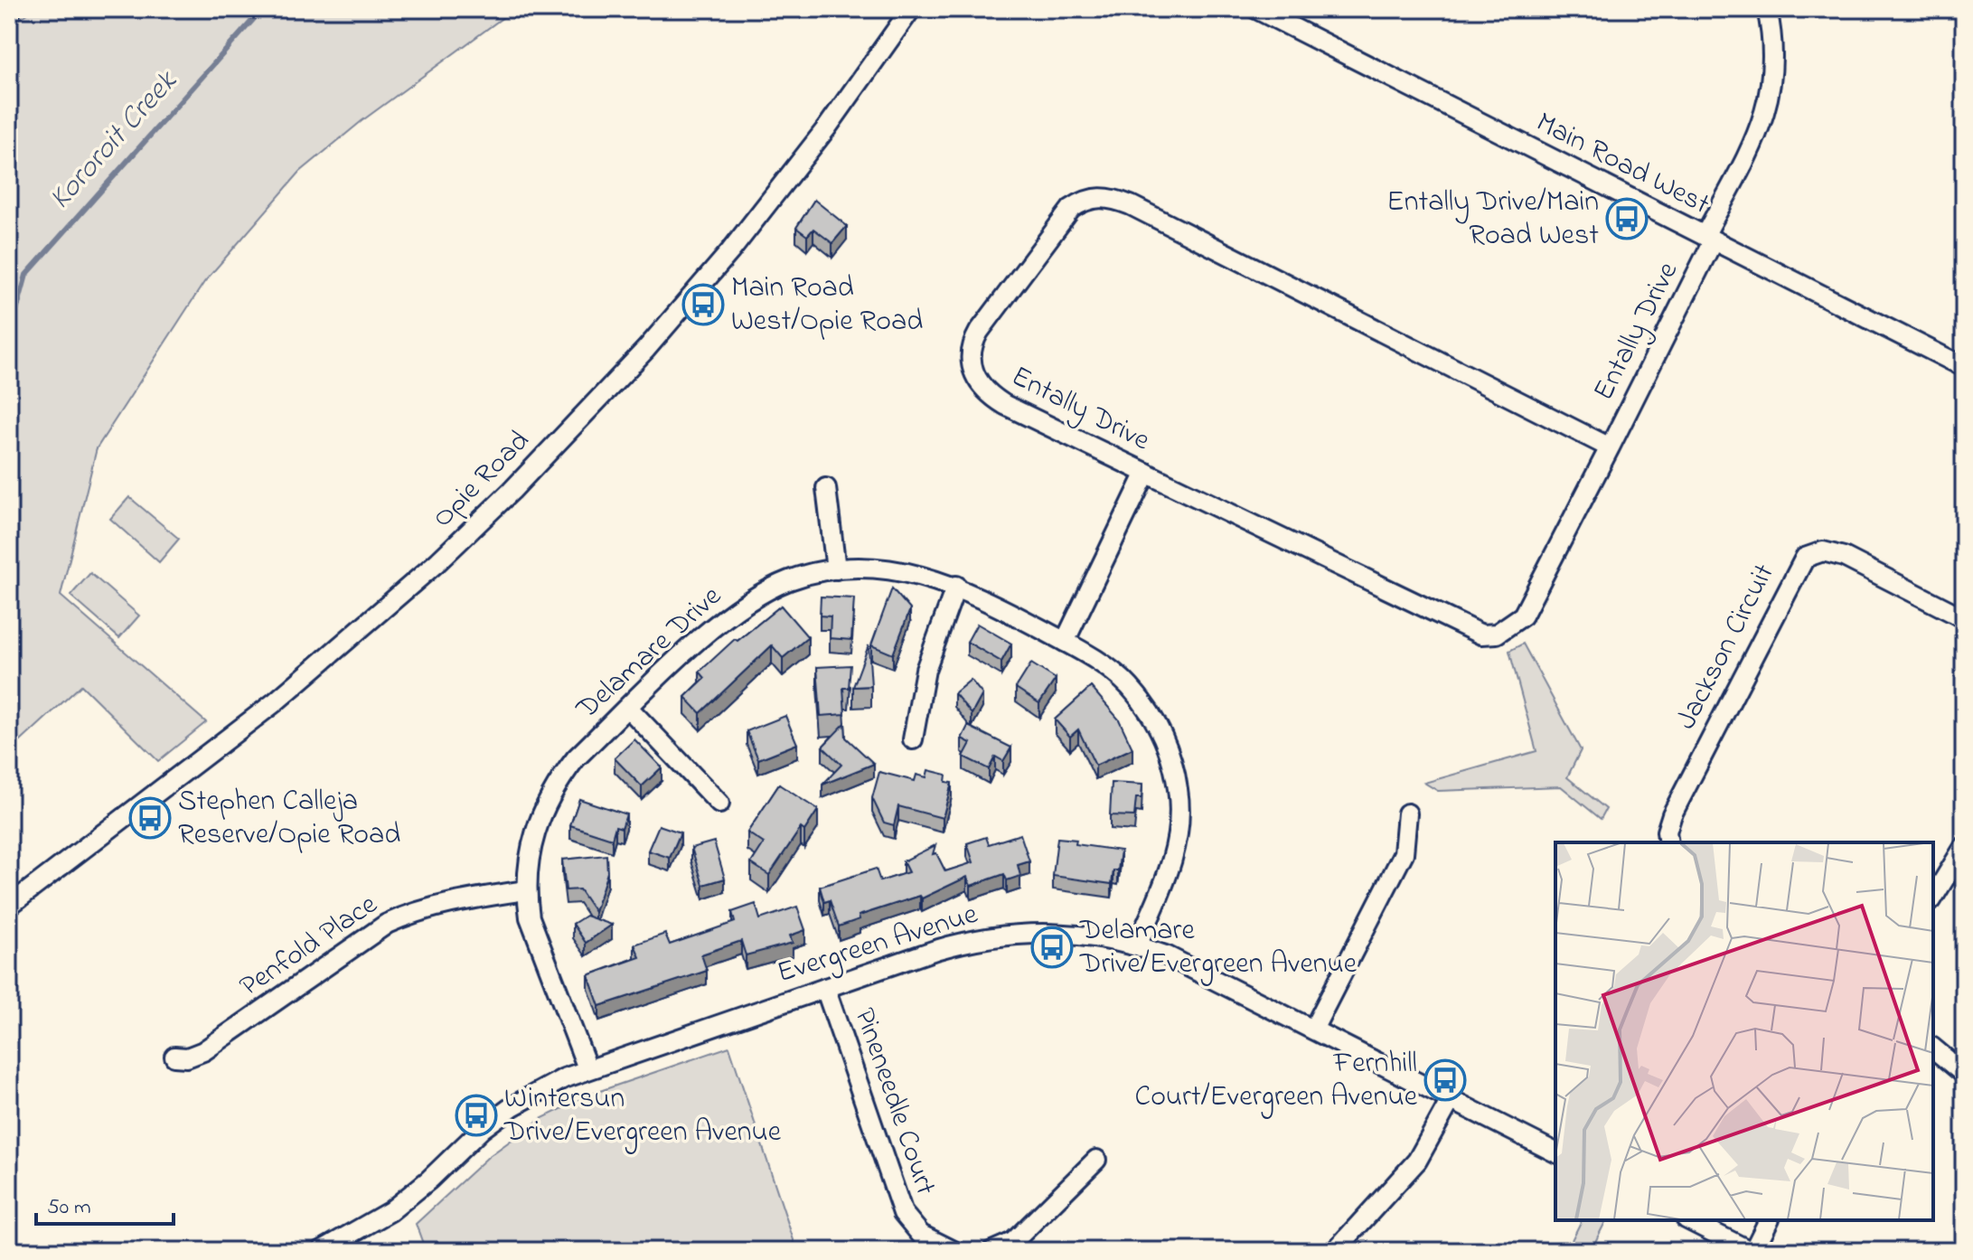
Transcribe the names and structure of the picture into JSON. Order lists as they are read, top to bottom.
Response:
{
  "streets": {
    "street": [
      "Main Road West",
      "Entally Drive",
      "Opie Road",
      "Jackson Circuit",
      "Delamare Drive",
      "Evergreen Avenue",
      "Penfold Place",
      "Pineneedle Court"
    ]
  },
  "crossings": [
    ["Main Road West", "Entally Drive"],
    ["Delamare Drive", "Evergreen Avenue"],
    ["Delamare Drive", "Penfold Place"],
    ["Evergreen Avenue", "Pineneedle Court"]
  ],
  "water": ["Kororoit Creek"],
  "places": {
    "bus stop": [
      "Entally Drive/Main Road West",
      "Main Road West/Opie Road",
      "Stephen Calleja Reserve/Opie Road",
      "Delamare Drive/Evergreen Avenue",
      "Fernhill Court/Evergreen Avenue",
      "Wintersun Drive/Evergreen Avenue"
    ]
  },
  "scale_bar": "50 m"
}
